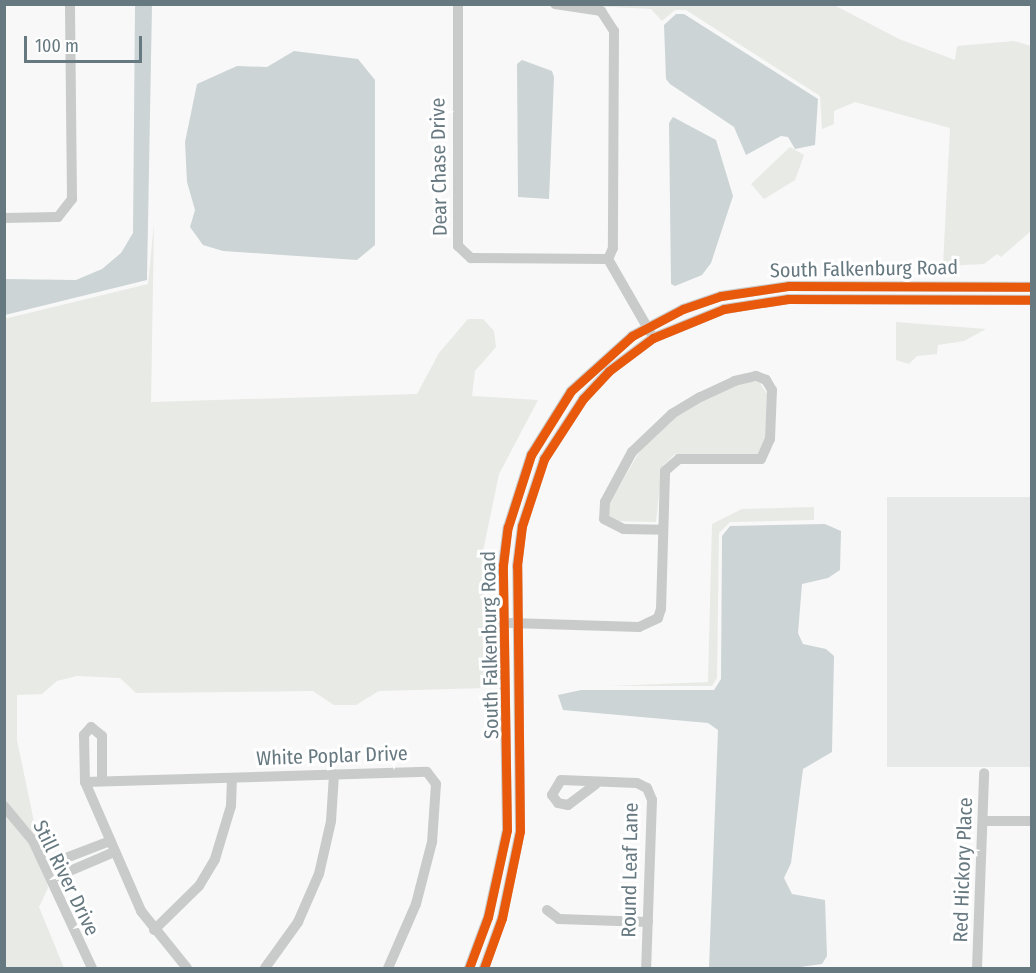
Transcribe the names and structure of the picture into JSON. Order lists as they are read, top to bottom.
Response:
{
  "streets": {
    "street": [
      "Dear Chase Drive",
      "South Falkenburg Road",
      "White Poplar Drive",
      "Round Leaf Lane",
      "Red Hickory Place",
      "Still River Drive"
    ]
  },
  "scale_bar": "100 m"
}
